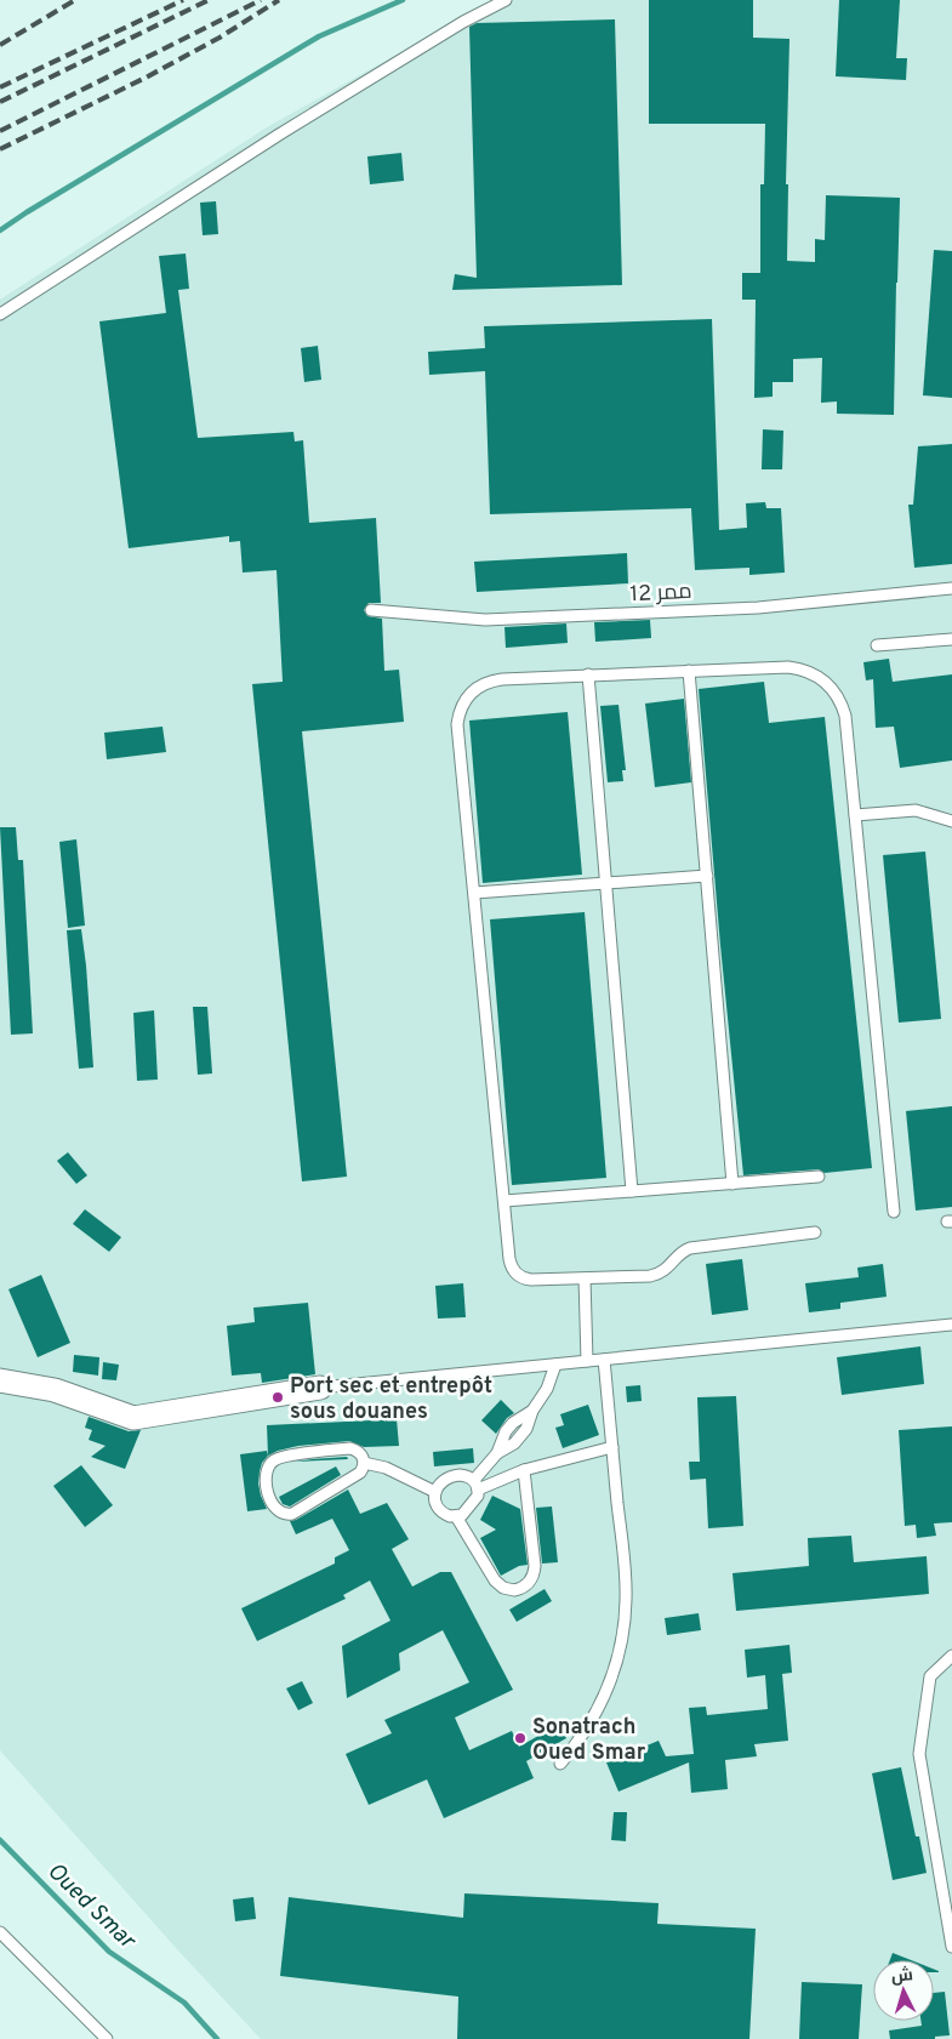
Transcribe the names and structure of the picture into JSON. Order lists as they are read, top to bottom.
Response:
{
  "streets": {
    "lane": ["ممر 12"]
  },
  "water": ["Oued Smar"],
  "places": ["Port sec et entrepôt sous douanes", "Sonatrach Oued Smar"],
  "north": "top"
}
